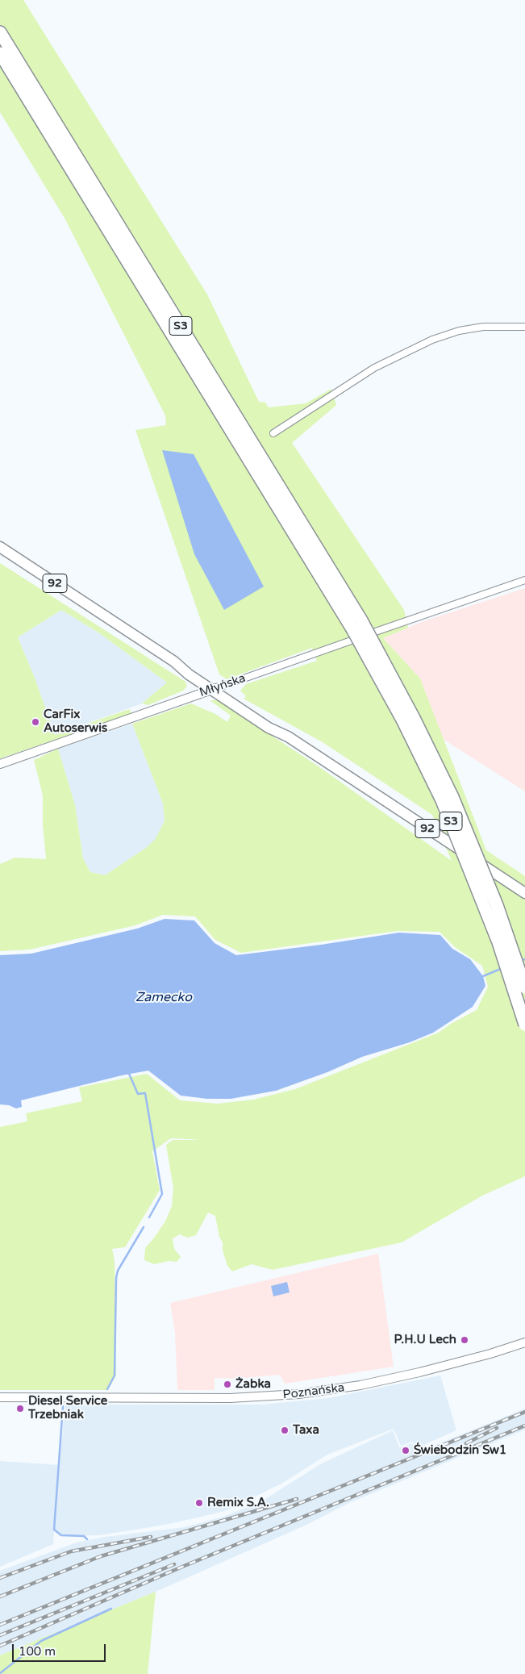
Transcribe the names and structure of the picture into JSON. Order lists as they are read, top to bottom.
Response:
{
  "streets": {
    "highway": ["S3"],
    "main road": ["92"],
    "street": ["Młyńska", "Poznańska"]
  },
  "crossings": [
    ["92", "Młyńska"]
  ],
  "water": ["Zamecko"],
  "places": [
    "CarFix Autoserwis",
    "P.H.U Lech",
    "Żabka",
    "Diesel Service Trzebniak",
    "Taxa",
    "Świebodzin Sw1",
    "Remix S.A."
  ],
  "scale_bar": "100 m"
}
